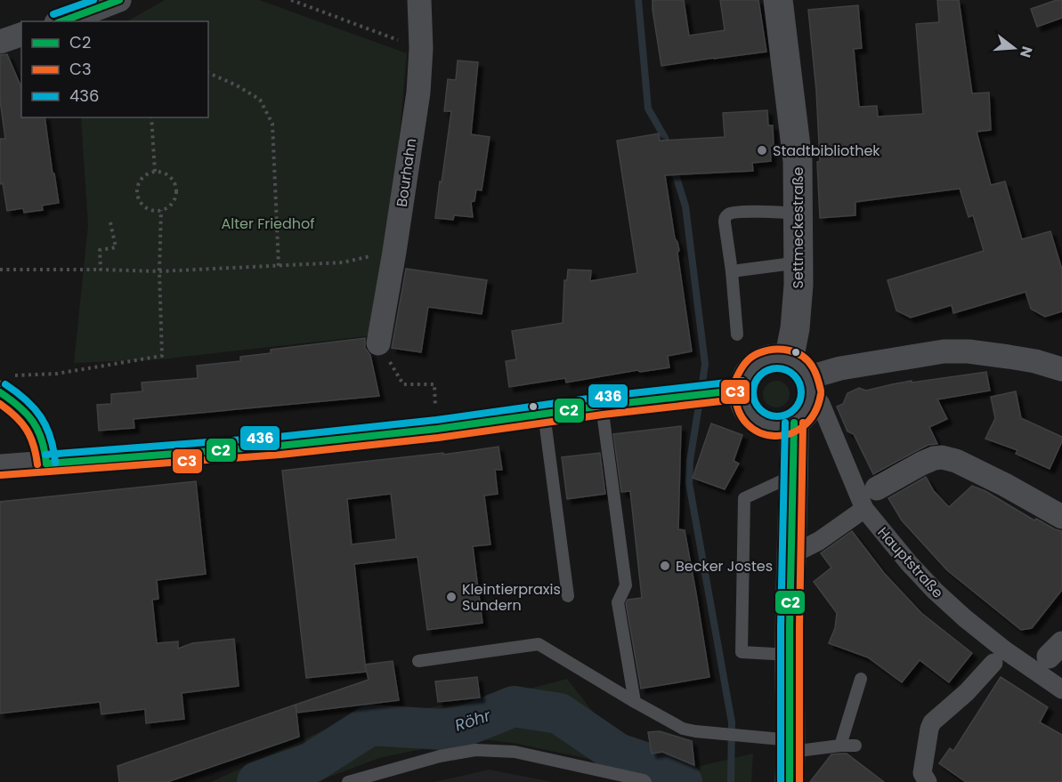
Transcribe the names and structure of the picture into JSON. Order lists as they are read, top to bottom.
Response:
{
  "streets": {
    "street": ["Bourhahn", "Settmeckestraße", "Hauptstraße"]
  },
  "crossings": [
    ["Settmeckestraße", "Hauptstraße"]
  ],
  "water": ["Röhr"],
  "parks": ["Alter Friedhof"],
  "places": ["Stadtbibliothek", "Becker Jostes", "Kleintierpraxis Sundern"],
  "lines": ["transit line C2", "transit line 436", "transit line C3"],
  "legend": ["C2", "C3", "436"],
  "north": "right"
}
